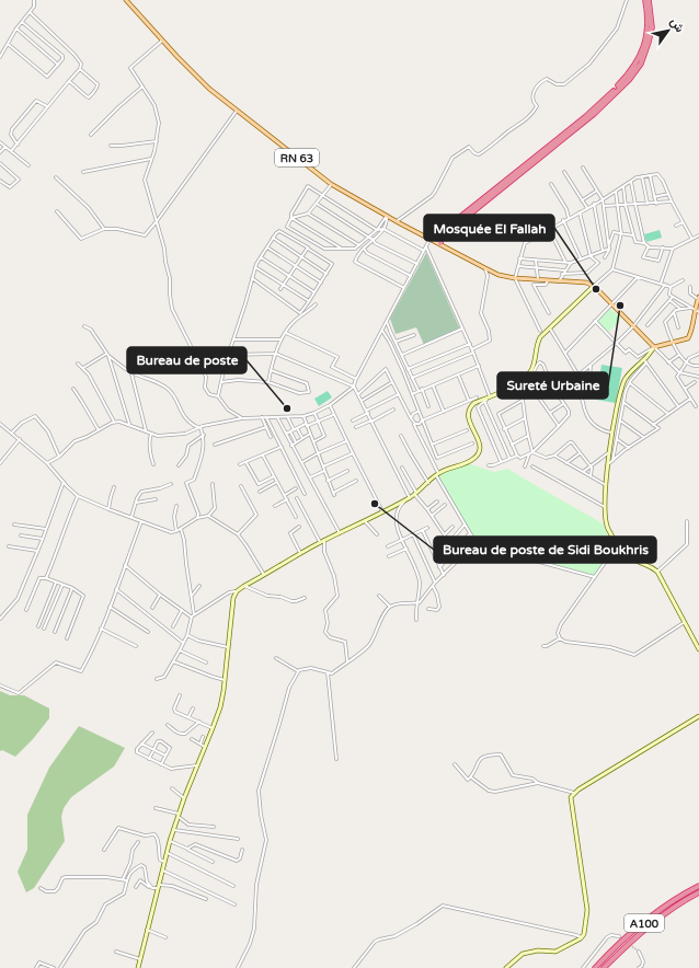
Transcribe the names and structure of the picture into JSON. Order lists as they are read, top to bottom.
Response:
{
  "streets": {
    "highway": ["A100"],
    "main road": ["RN 63"]
  },
  "places": [
    "Mosquée El Fallah",
    "Sureté Urbaine",
    "Bureau de poste",
    "Bureau de poste de Sidi Boukhris"
  ],
  "north": "top right"
}
